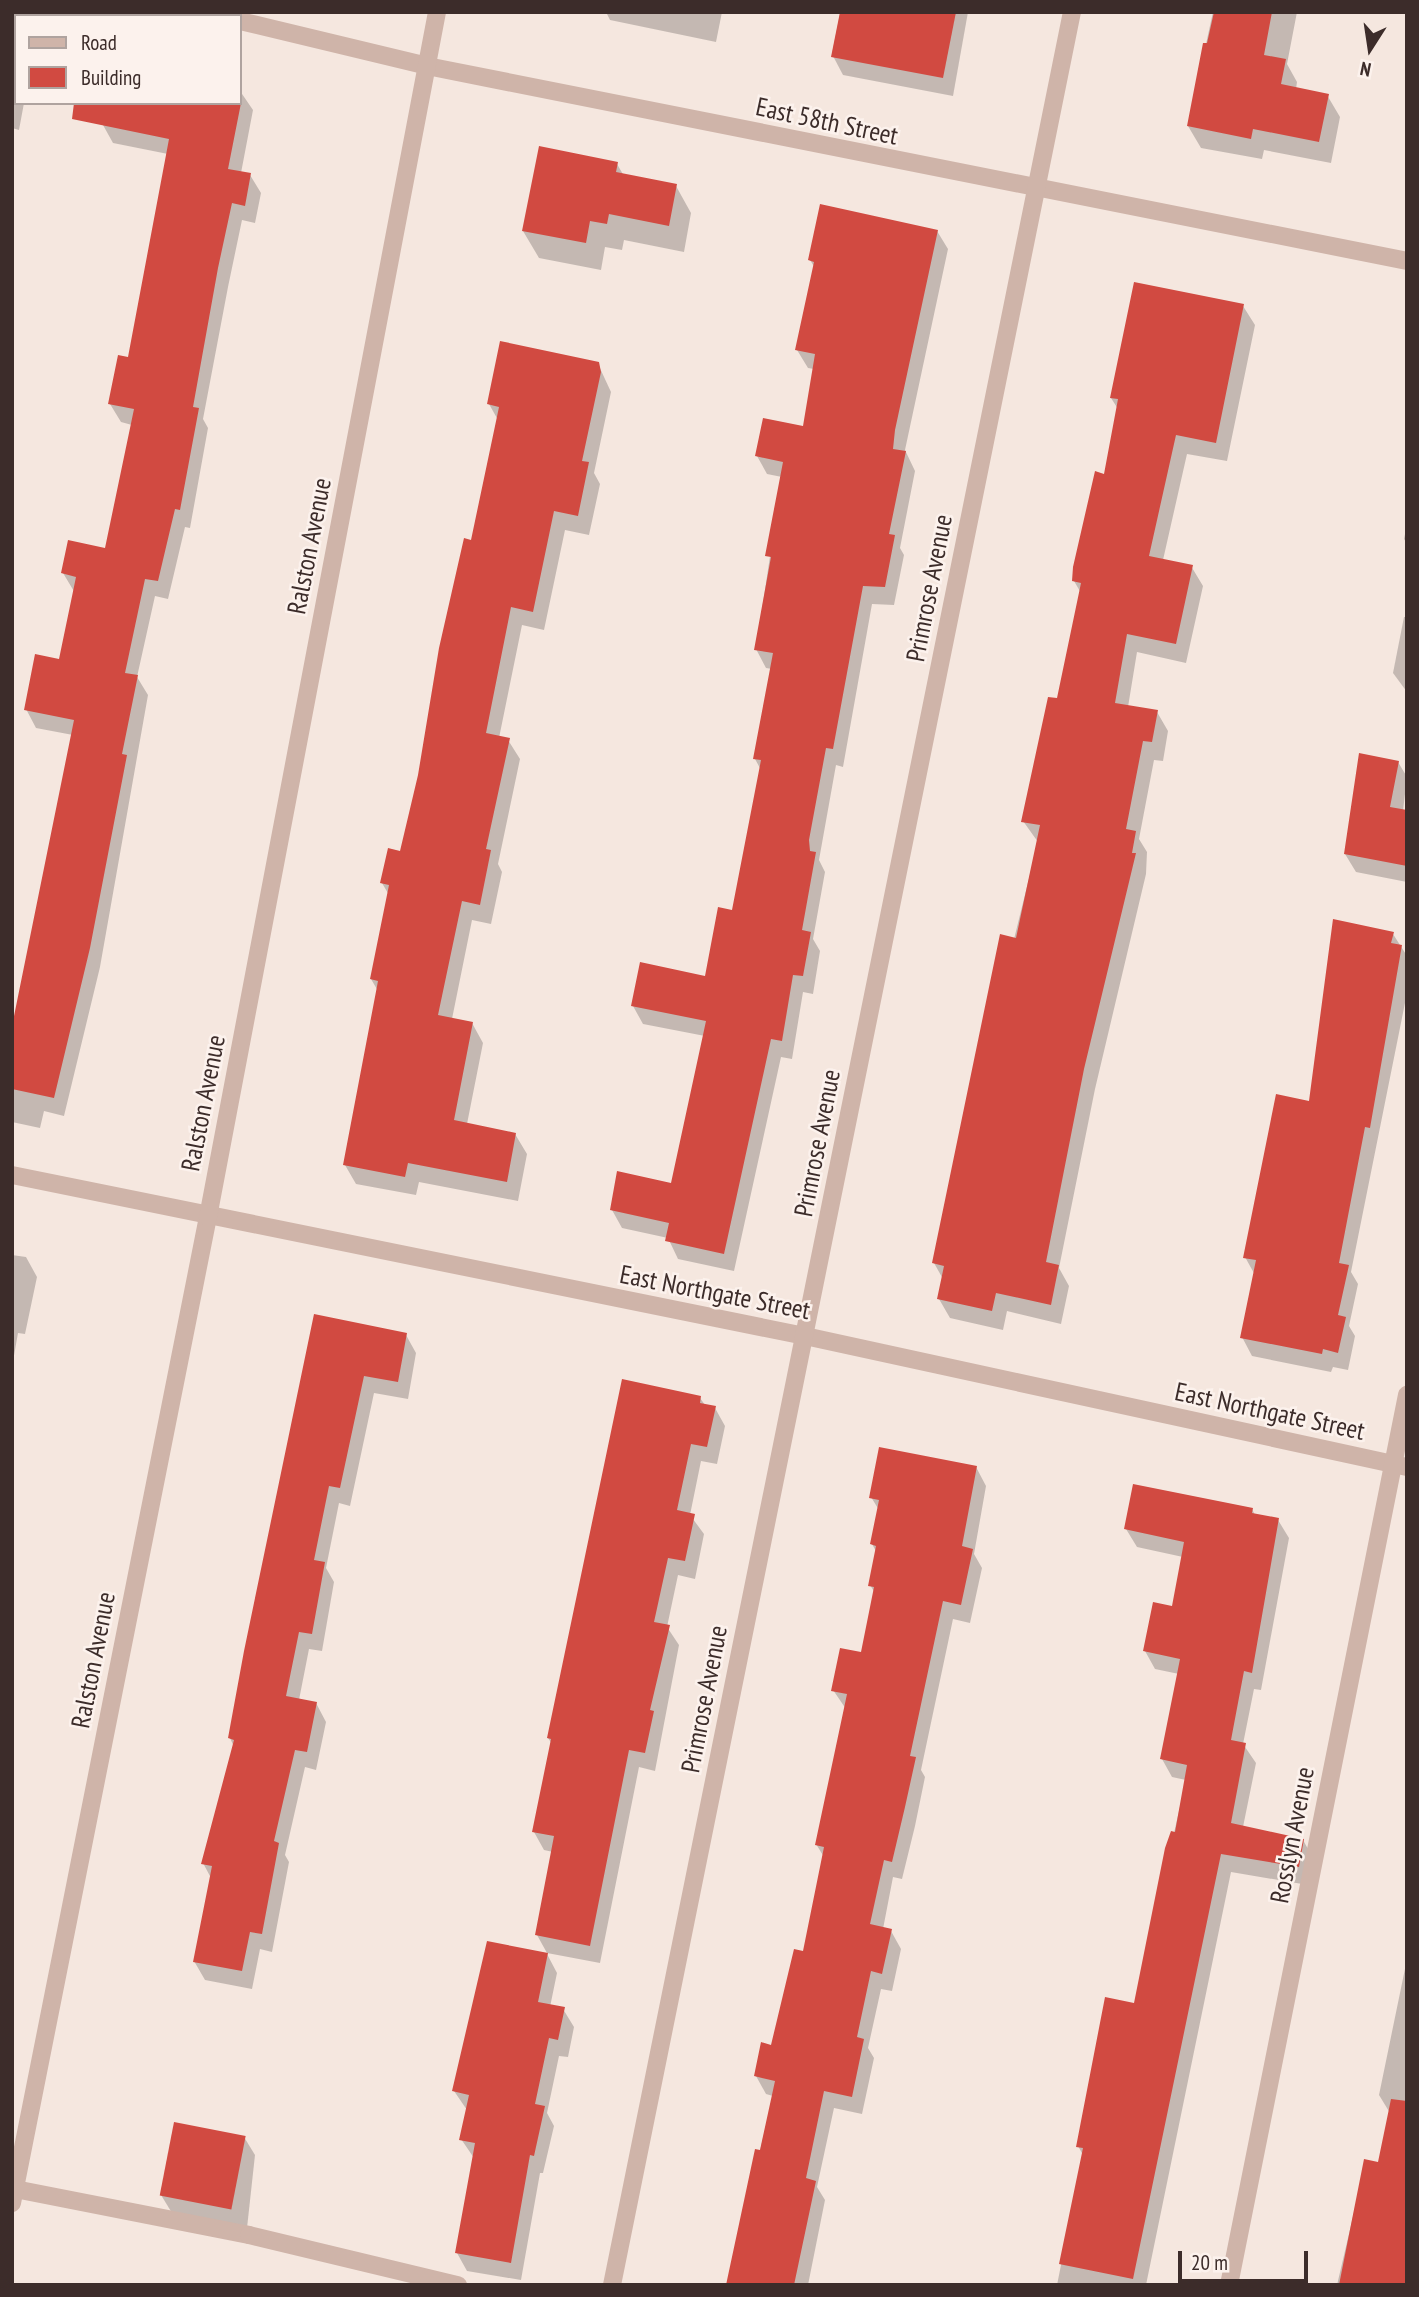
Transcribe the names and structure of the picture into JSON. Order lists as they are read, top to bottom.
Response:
{
  "streets": {
    "street": [
      "East 58th Street",
      "Ralston Avenue",
      "Primrose Avenue",
      "East Northgate Street",
      "Rosslyn Avenue"
    ]
  },
  "crossings": [
    ["East 58th Street", "Ralston Avenue"],
    ["East 58th Street", "Primrose Avenue"],
    ["Ralston Avenue", "East Northgate Street"],
    ["Primrose Avenue", "East Northgate Street"],
    ["East Northgate Street", "Rosslyn Avenue"]
  ],
  "legend": ["Road", "Building"],
  "scale_bar": "20 m",
  "north": "bottom"
}
